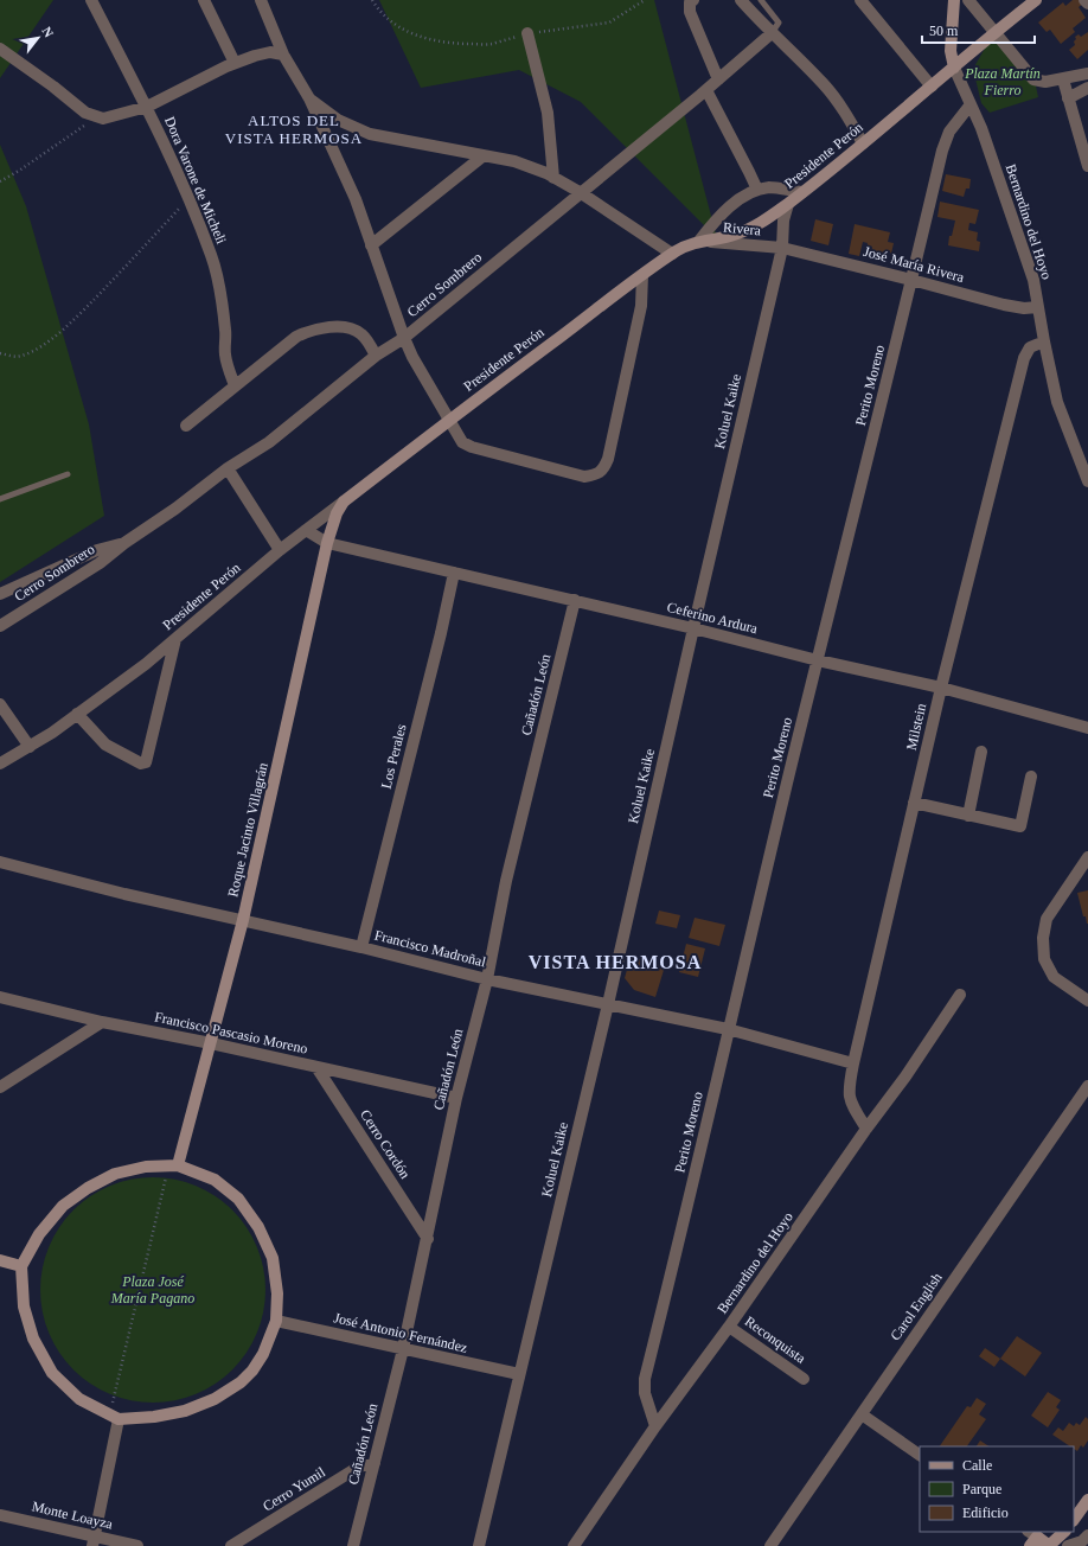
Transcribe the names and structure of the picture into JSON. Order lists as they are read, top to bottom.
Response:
{
  "streets": {
    "street": [
      "Presidente Perón",
      "Dora Varone de Micheli",
      "Bernardino del Hoyo",
      "Rivera",
      "José María Rivera",
      "Cerro Sombrero",
      "Perito Moreno",
      "Koluel Kaike",
      "Ceferino Ardura",
      "Cañadón León",
      "Milstein",
      "Los Perales",
      "Roque Jacinto Villagrán",
      "Francisco Madroñal",
      "Francisco Pascasio Moreno",
      "Cerro Cordón",
      "Carol English",
      "José Antonio Fernández",
      "Reconquista",
      "Cerro Yumil",
      "Monte Loayza"
    ]
  },
  "crossings": [
    ["Presidente Perón", "Bernardino del Hoyo"],
    ["Presidente Perón", "Rivera"],
    ["Presidente Perón", "Koluel Kaike"],
    ["Presidente Perón", "Ceferino Ardura"],
    ["Presidente Perón", "Roque Jacinto Villagrán"],
    ["Bernardino del Hoyo", "José María Rivera"],
    ["Bernardino del Hoyo", "Perito Moreno"],
    ["Bernardino del Hoyo", "Milstein"],
    ["Bernardino del Hoyo", "Reconquista"],
    ["Rivera", "José María Rivera"],
    ["Rivera", "Koluel Kaike"],
    ["José María Rivera", "Perito Moreno"],
    ["José María Rivera", "Koluel Kaike"],
    ["Perito Moreno", "Ceferino Ardura"],
    ["Perito Moreno", "Francisco Madroñal"],
    ["Koluel Kaike", "Ceferino Ardura"],
    ["Koluel Kaike", "Francisco Madroñal"],
    ["Koluel Kaike", "José Antonio Fernández"],
    ["Ceferino Ardura", "Cañadón León"],
    ["Ceferino Ardura", "Milstein"],
    ["Ceferino Ardura", "Los Perales"],
    ["Ceferino Ardura", "Roque Jacinto Villagrán"],
    ["Cañadón León", "Francisco Madroñal"],
    ["Cañadón León", "Francisco Pascasio Moreno"],
    ["Cañadón León", "Cerro Cordón"],
    ["Cañadón León", "José Antonio Fernández"],
    ["Cañadón León", "Cerro Yumil"],
    ["Milstein", "Francisco Madroñal"],
    ["Los Perales", "Francisco Madroñal"],
    ["Roque Jacinto Villagrán", "Francisco Madroñal"],
    ["Roque Jacinto Villagrán", "Francisco Pascasio Moreno"],
    ["Francisco Pascasio Moreno", "Cerro Cordón"]
  ],
  "districts": ["ALTOS DEL VISTA HERMOSA", "VISTA HERMOSA"],
  "parks": ["Plaza Martín Fierro", "Plaza José María Pagano"],
  "legend": ["Calle", "Parque", "Edificio"],
  "scale_bar": "50 m",
  "north": "top right"
}
